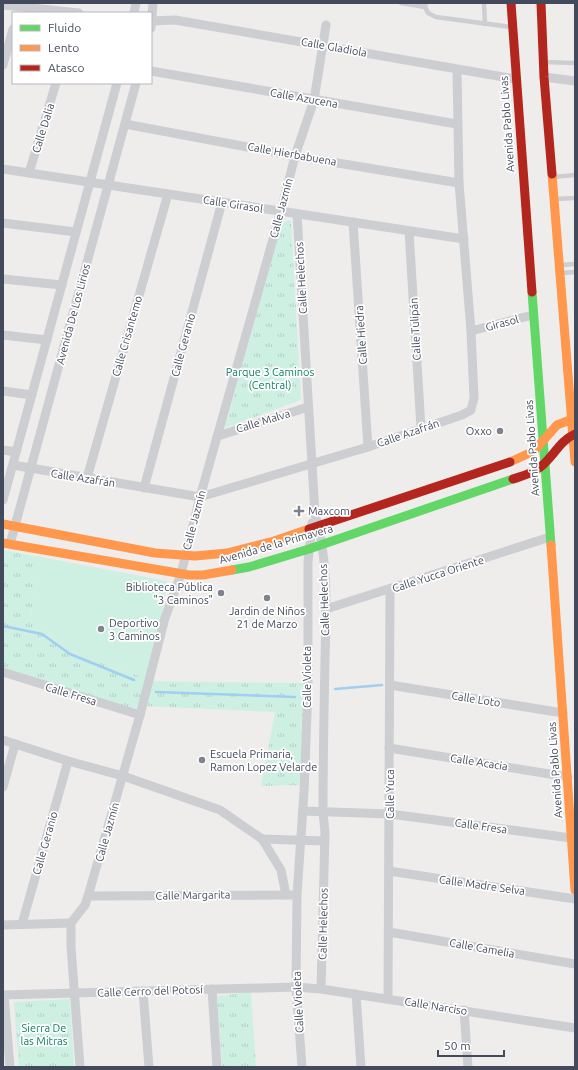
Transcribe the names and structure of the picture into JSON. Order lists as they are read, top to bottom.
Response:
{
  "streets": {
    "main road": ["Avenida Pablo Livas", "Avenida de la Primavera"],
    "street": [
      "Calle Gladiola",
      "Calle Azucena",
      "Calle Dalia",
      "Calle Hierbabuena",
      "Calle Girasol",
      "Calle Jazmín",
      "Calle Helechos",
      "Avenida De Los Lirios",
      "Girasol",
      "Calle Tulipán",
      "Calle Hiedra",
      "Calle Crisantemo",
      "Calle Geranio",
      "Calle Malva",
      "Calle Azafrán",
      "Calle Yucca Oriente",
      "Calle Violeta",
      "Calle Fresa",
      "Calle Loto",
      "Calle Acacia",
      "Calle Yuca",
      "Calle Madre Selva",
      "Calle Margarita",
      "Calle Camelia",
      "Calle Cerro del Potosí",
      "Calle Narciso"
    ]
  },
  "crossings": [
    ["Calle Gladiola", "Avenida Pablo Livas"],
    ["Calle Gladiola", "Calle Jazmín"],
    ["Calle Gladiola", "Calle Azafrán"],
    ["Calle Azucena", "Calle Jazmín"],
    ["Calle Azucena", "Calle Azafrán"],
    ["Avenida Pablo Livas", "Girasol"],
    ["Avenida Pablo Livas", "Avenida de la Primavera"],
    ["Avenida Pablo Livas", "Calle Yucca Oriente"],
    ["Avenida Pablo Livas", "Calle Fresa"],
    ["Avenida Pablo Livas", "Calle Loto"],
    ["Avenida Pablo Livas", "Calle Acacia"],
    ["Calle Dalia", "Calle Girasol"],
    ["Calle Hierbabuena", "Calle Jazmín"],
    ["Calle Hierbabuena", "Avenida De Los Lirios"],
    ["Calle Hierbabuena", "Calle Azafrán"],
    ["Calle Girasol", "Calle Jazmín"],
    ["Calle Girasol", "Calle Helechos"],
    ["Calle Girasol", "Avenida De Los Lirios"],
    ["Calle Girasol", "Calle Tulipán"],
    ["Calle Girasol", "Calle Hiedra"],
    ["Calle Girasol", "Calle Crisantemo"],
    ["Calle Girasol", "Calle Geranio"],
    ["Calle Girasol", "Calle Azafrán"],
    ["Calle Jazmín", "Calle Malva"],
    ["Calle Jazmín", "Calle Azafrán"],
    ["Calle Jazmín", "Avenida de la Primavera"],
    ["Calle Jazmín", "Calle Fresa"],
    ["Calle Jazmín", "Calle Margarita"],
    ["Calle Helechos", "Calle Malva"],
    ["Calle Helechos", "Calle Azafrán"],
    ["Calle Helechos", "Avenida de la Primavera"],
    ["Calle Helechos", "Calle Yucca Oriente"],
    ["Calle Helechos", "Calle Violeta"],
    ["Calle Helechos", "Calle Fresa"],
    ["Calle Helechos", "Calle Narciso"],
    ["Avenida De Los Lirios", "Calle Azafrán"],
    ["Avenida De Los Lirios", "Avenida de la Primavera"],
    ["Girasol", "Calle Azafrán"],
    ["Calle Tulipán", "Calle Azafrán"],
    ["Calle Hiedra", "Calle Azafrán"],
    ["Calle Crisantemo", "Calle Azafrán"],
    ["Calle Geranio", "Calle Azafrán"],
    ["Avenida de la Primavera", "Calle Violeta"],
    ["Calle Yucca Oriente", "Calle Yuca"],
    ["Calle Violeta", "Calle Fresa"],
    ["Calle Violeta", "Calle Margarita"],
    ["Calle Violeta", "Calle Cerro del Potosí"],
    ["Calle Violeta", "Calle Narciso"],
    ["Calle Fresa", "Calle Yuca"],
    ["Calle Loto", "Calle Yuca"],
    ["Calle Acacia", "Calle Yuca"],
    ["Calle Yuca", "Calle Madre Selva"],
    ["Calle Yuca", "Calle Camelia"],
    ["Calle Yuca", "Calle Narciso"],
    ["Calle Cerro del Potosí", "Calle Narciso"]
  ],
  "parks": ["Parque 3 Caminos (Central)", "Sierra De las Mitras"],
  "places": {
    "other": [
      "Oxxo",
      "Biblioteca Pública \"3 Caminos\"",
      "Jardin de Niños 21 de Marzo",
      "Deportivo 3 Caminos",
      "Escuela Primaria, Ramon Lopez Velarde"
    ],
    "health": ["Maxcom"]
  },
  "legend": ["Fluido", "Lento", "Atasco"],
  "scale_bar": "50 m"
}
